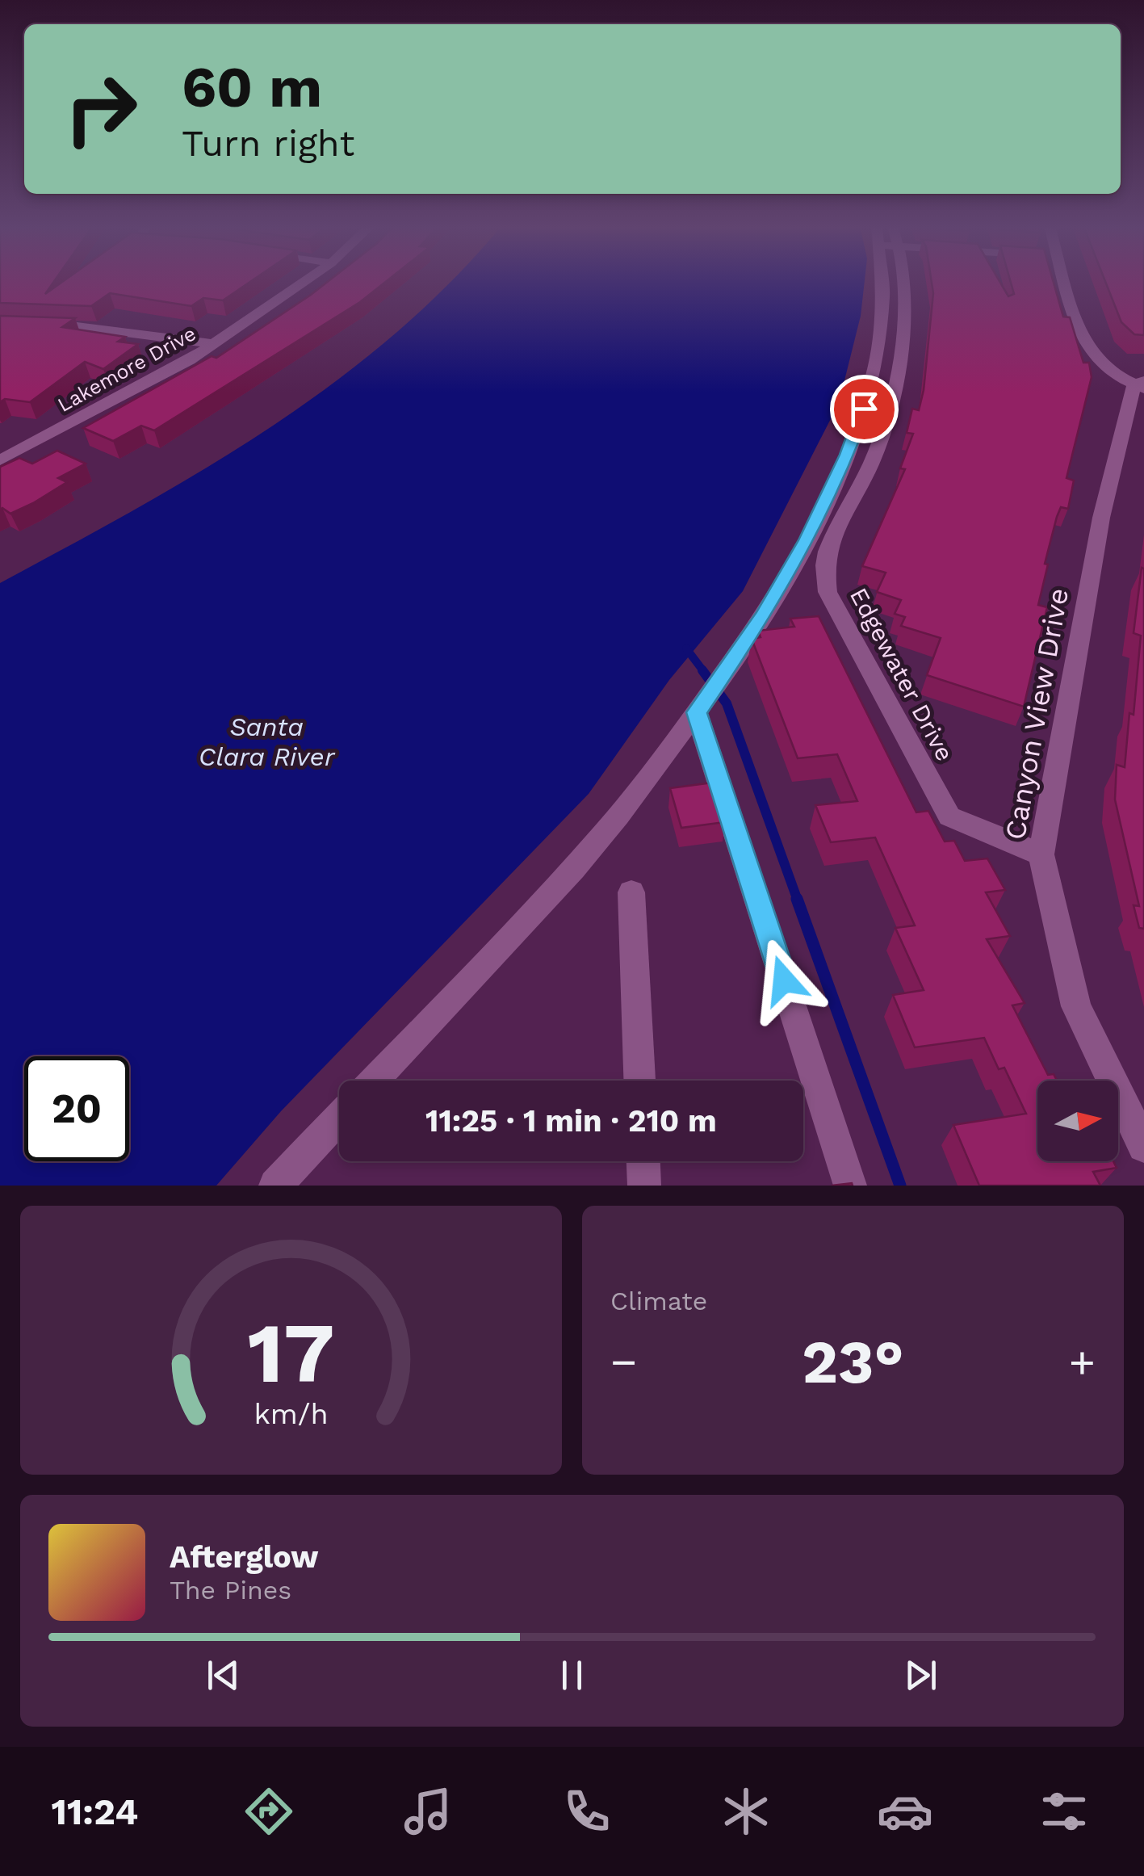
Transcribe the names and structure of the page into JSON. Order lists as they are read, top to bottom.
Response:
{
  "streets": {
    "street": ["Lakemore Drive", "Edgewater Drive", "Canyon View Drive"]
  },
  "crossings": [
    ["Edgewater Drive", "Canyon View Drive"]
  ],
  "water": ["Santa Clara River"],
  "north": "right",
  "page": {
    "turn": ["60 m", "Turn right"],
    "limit": "20",
    "trip": "11:25 · 1 min · 210 m",
    "tile": "Climate",
    "heat": ["−", "23°", "+"],
    "song": ["Afterglow", "The Pines"],
    "tabs": "11:24",
    "gauge": ["17", "km/h"]
  }
}
